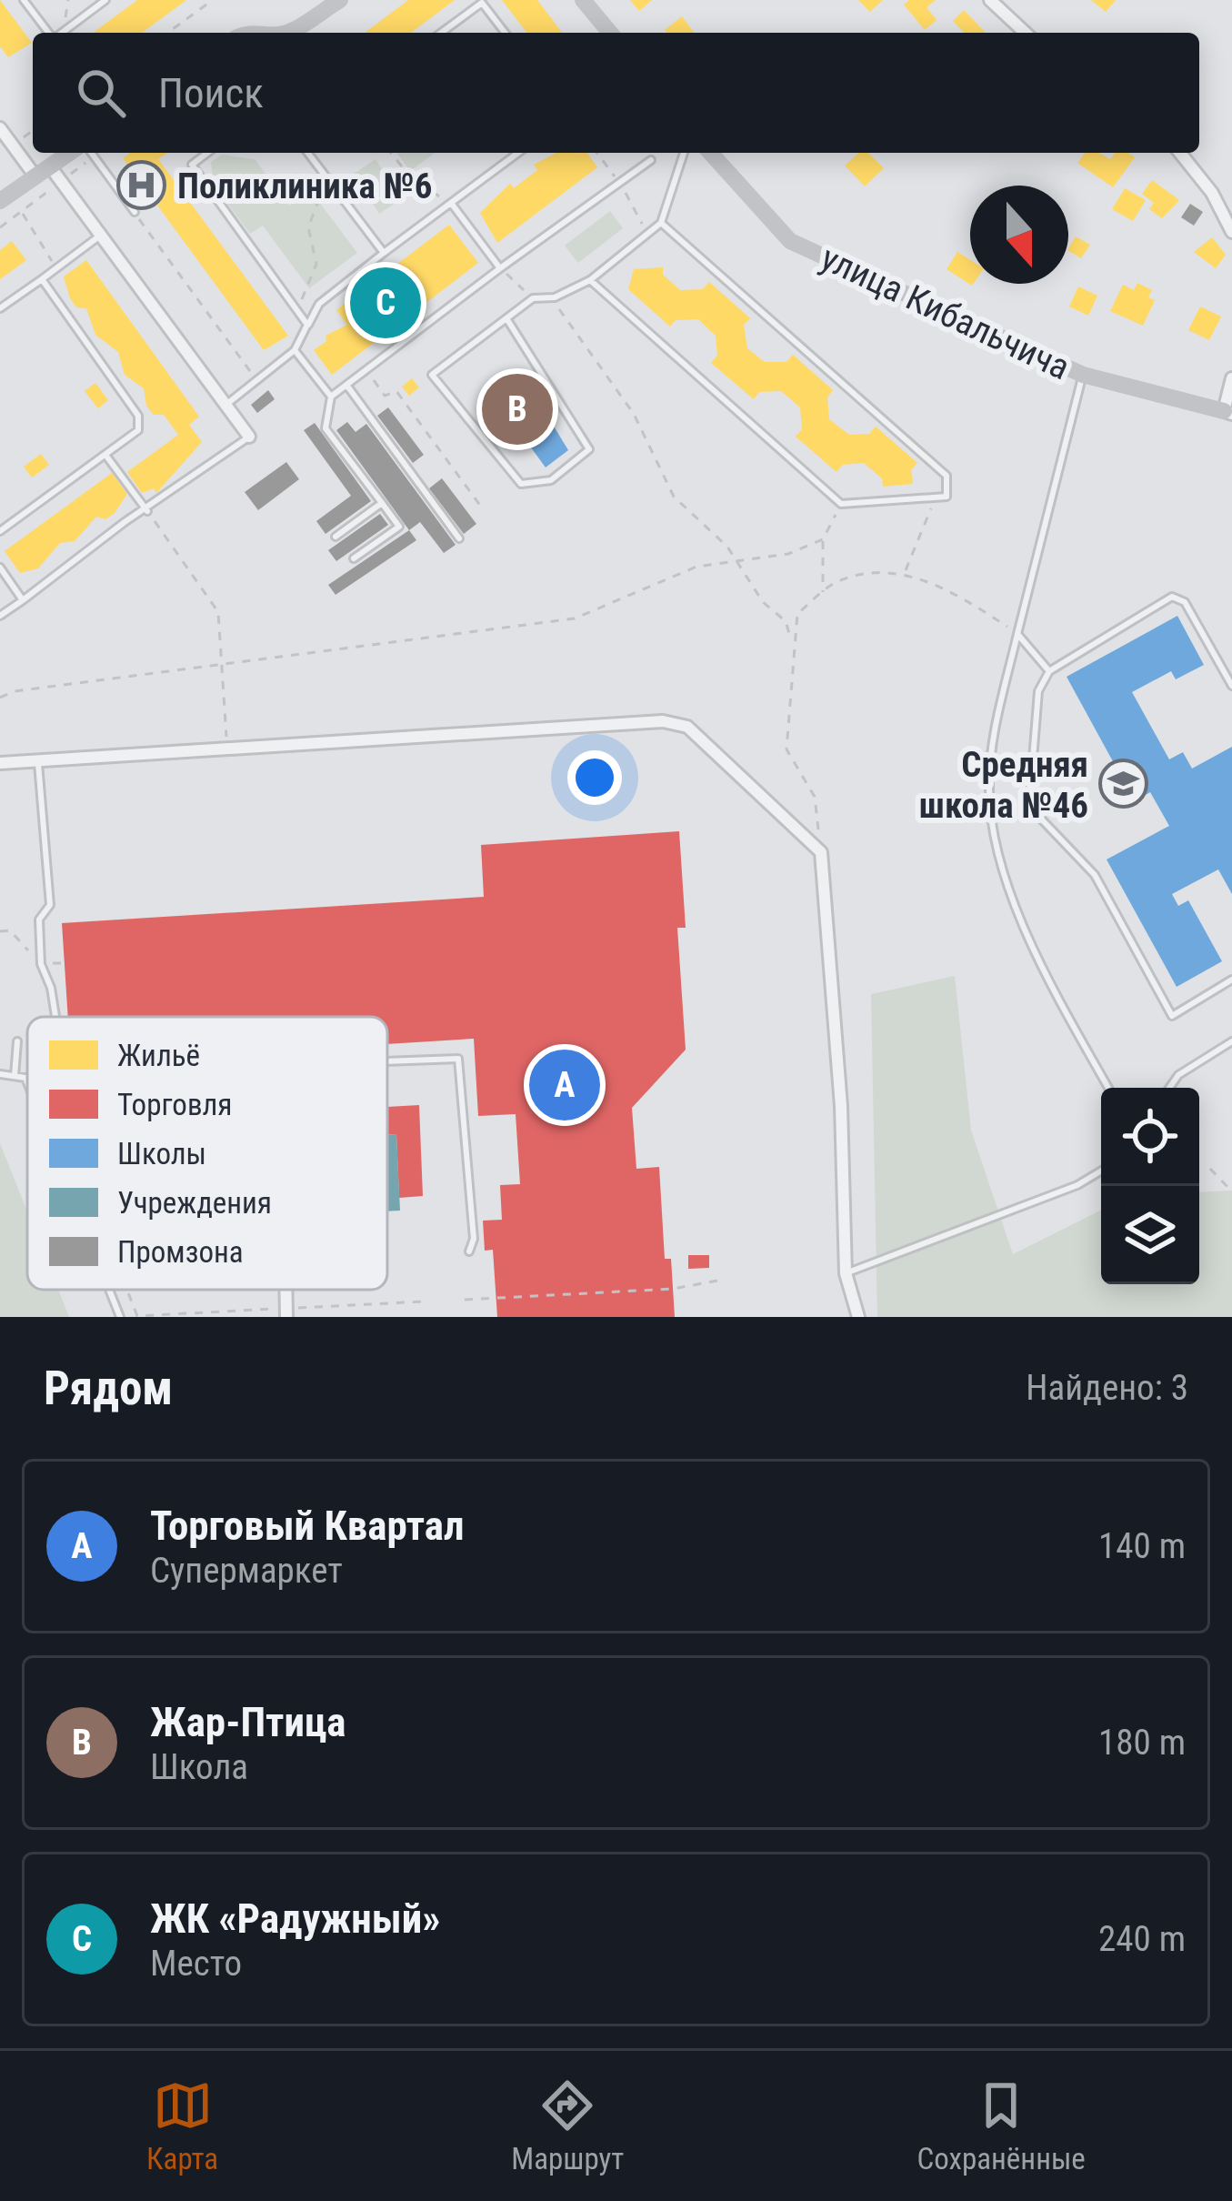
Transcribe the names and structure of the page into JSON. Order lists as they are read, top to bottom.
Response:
{
  "streets": {
    "street": ["улица Кибальчича"]
  },
  "places": {
    "hospital": ["Поликлиника №6"],
    "school or university": ["Средняя школа №46"]
  },
  "legend": [
    "Жильё",
    "Торговля",
    "Школы",
    "Учреждения",
    "Промзона"
  ],
  "north": "bottom",
  "page": {
    "search": "Поиск",
    "pins": ["C", "B", "A"],
    "heading": ["Рядом", "Найдено: 3"],
    "list": [
      {
        "mark": "A",
        "name": "Торговый Квартал",
        "note": "Супермаркет",
        "value": "140 m"
      },
      {
        "mark": "B",
        "name": "Жар-Птица",
        "note": "Школа",
        "value": "180 m"
      },
      {
        "mark": "C",
        "name": "ЖК «Радужный»",
        "note": "Место",
        "value": "240 m"
      }
    ],
    "nav": ["Карта", "Маршрут", "Сохранённые"]
  }
}
